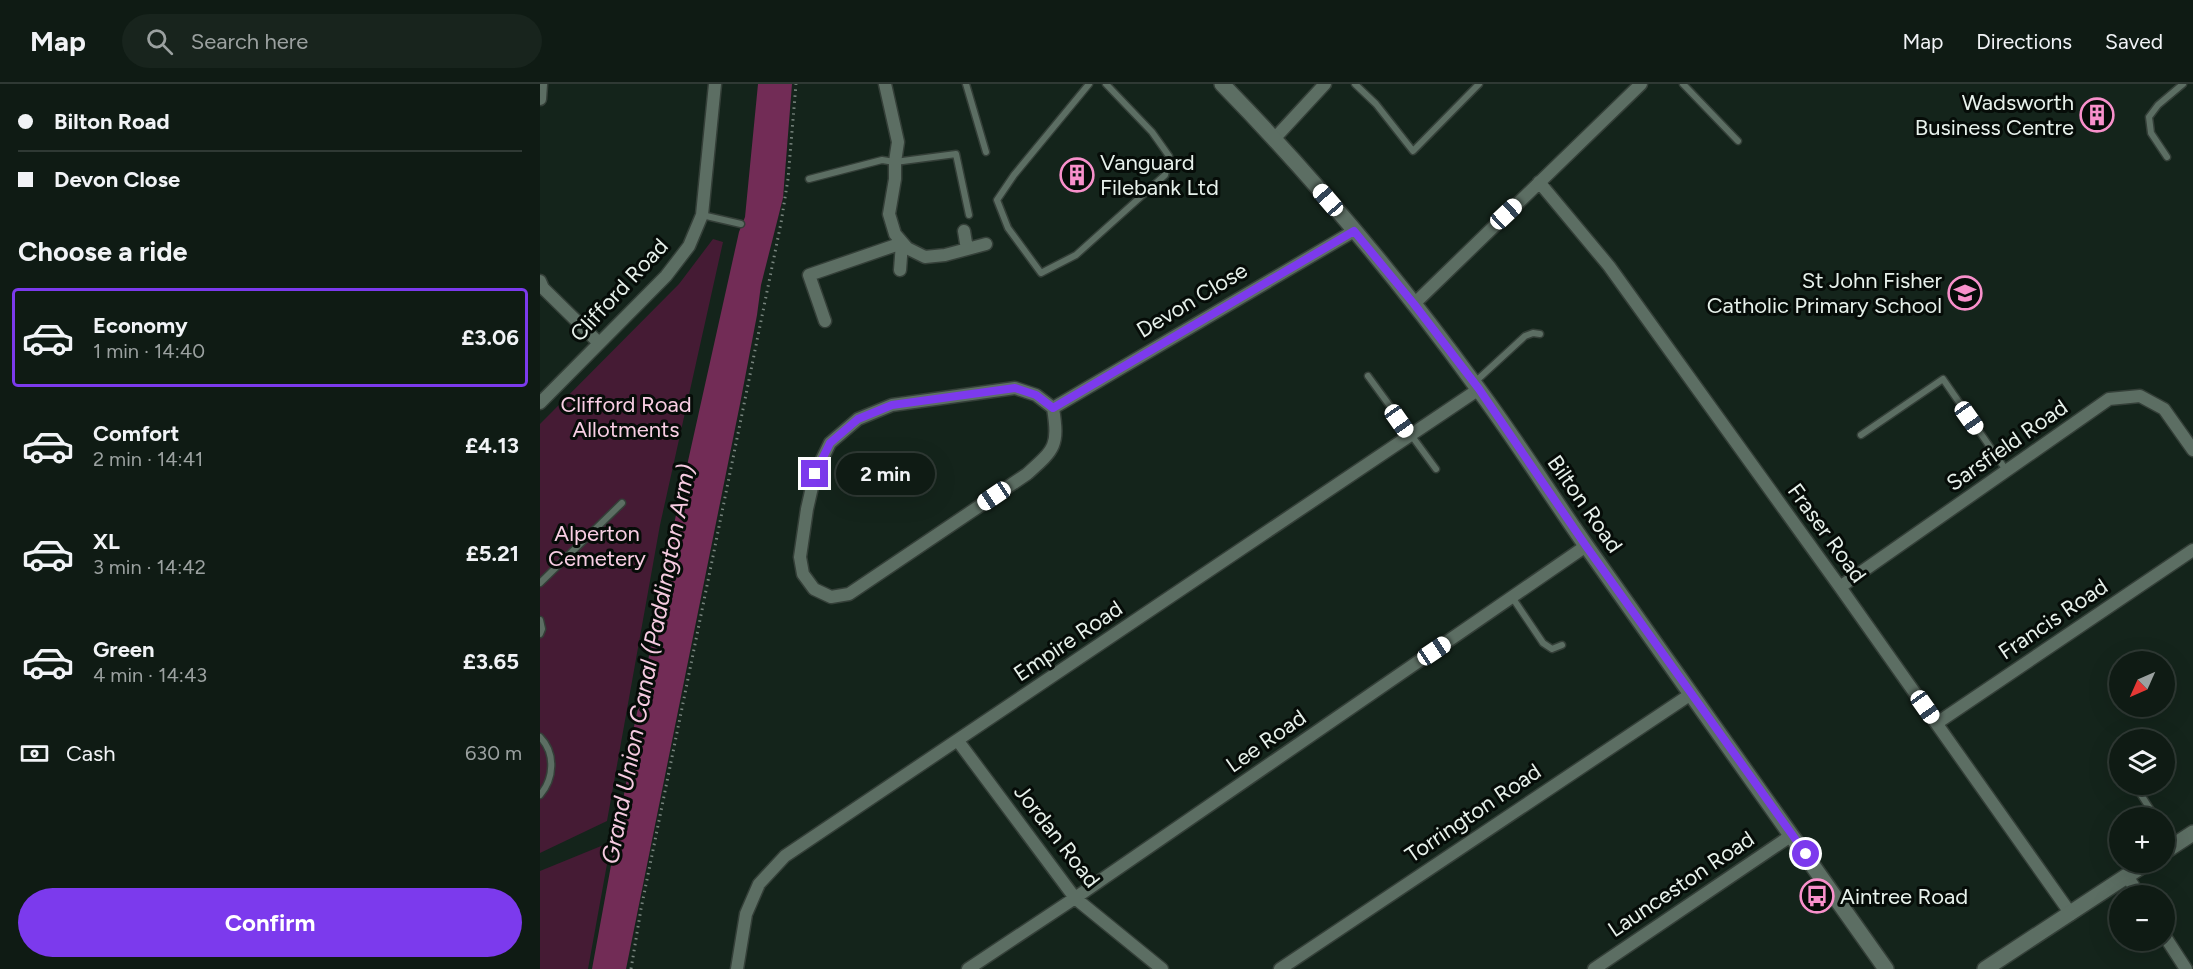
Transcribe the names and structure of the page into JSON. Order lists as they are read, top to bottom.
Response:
{
  "streets": {
    "street": [
      "Clifford Road",
      "Devon Close",
      "Sarsfield Road",
      "Bilton Road",
      "Fraser Road",
      "Francis Road",
      "Empire Road",
      "Lee Road",
      "Torrington Road",
      "Jordan Road",
      "Launceston Road"
    ]
  },
  "crossings": [
    ["Devon Close", "Bilton Road"],
    ["Sarsfield Road", "Fraser Road"],
    ["Bilton Road", "Empire Road"],
    ["Bilton Road", "Lee Road"],
    ["Bilton Road", "Torrington Road"],
    ["Bilton Road", "Launceston Road"],
    ["Fraser Road", "Francis Road"],
    ["Empire Road", "Jordan Road"],
    ["Lee Road", "Jordan Road"]
  ],
  "water": ["Grand Union Canal (Paddington Arm)"],
  "parks": ["Clifford Road Allotments", "Alperton Cemetery"],
  "places": {
    "building": ["Wadsworth Business Centre", "Vanguard Filebank Ltd"],
    "school or university": ["St John Fisher Catholic Primary School"],
    "bus stop": ["Aintree Road"]
  },
  "north": "bottom left",
  "page": {
    "header": "Map",
    "search": "Search here",
    "nav": ["Map", "Directions", "Saved"],
    "banner": ["Bilton Road", "Devon Close"],
    "heading": "Choose a ride",
    "list": [
      {
        "name": "Economy",
        "note": "1 min · 14:40",
        "value": "£3.06"
      },
      {
        "name": "Comfort",
        "note": "2 min · 14:41",
        "value": "£4.13"
      },
      {
        "name": "XL",
        "note": "3 min · 14:42",
        "value": "£5.21"
      },
      {
        "name": "Green",
        "note": "4 min · 14:43",
        "value": "£3.65"
      }
    ],
    "bubble": "2 min",
    "map_buttons": ["+", "−"],
    "pay": ["Cash", "630 m"],
    "buttons": "Confirm"
  }
}
